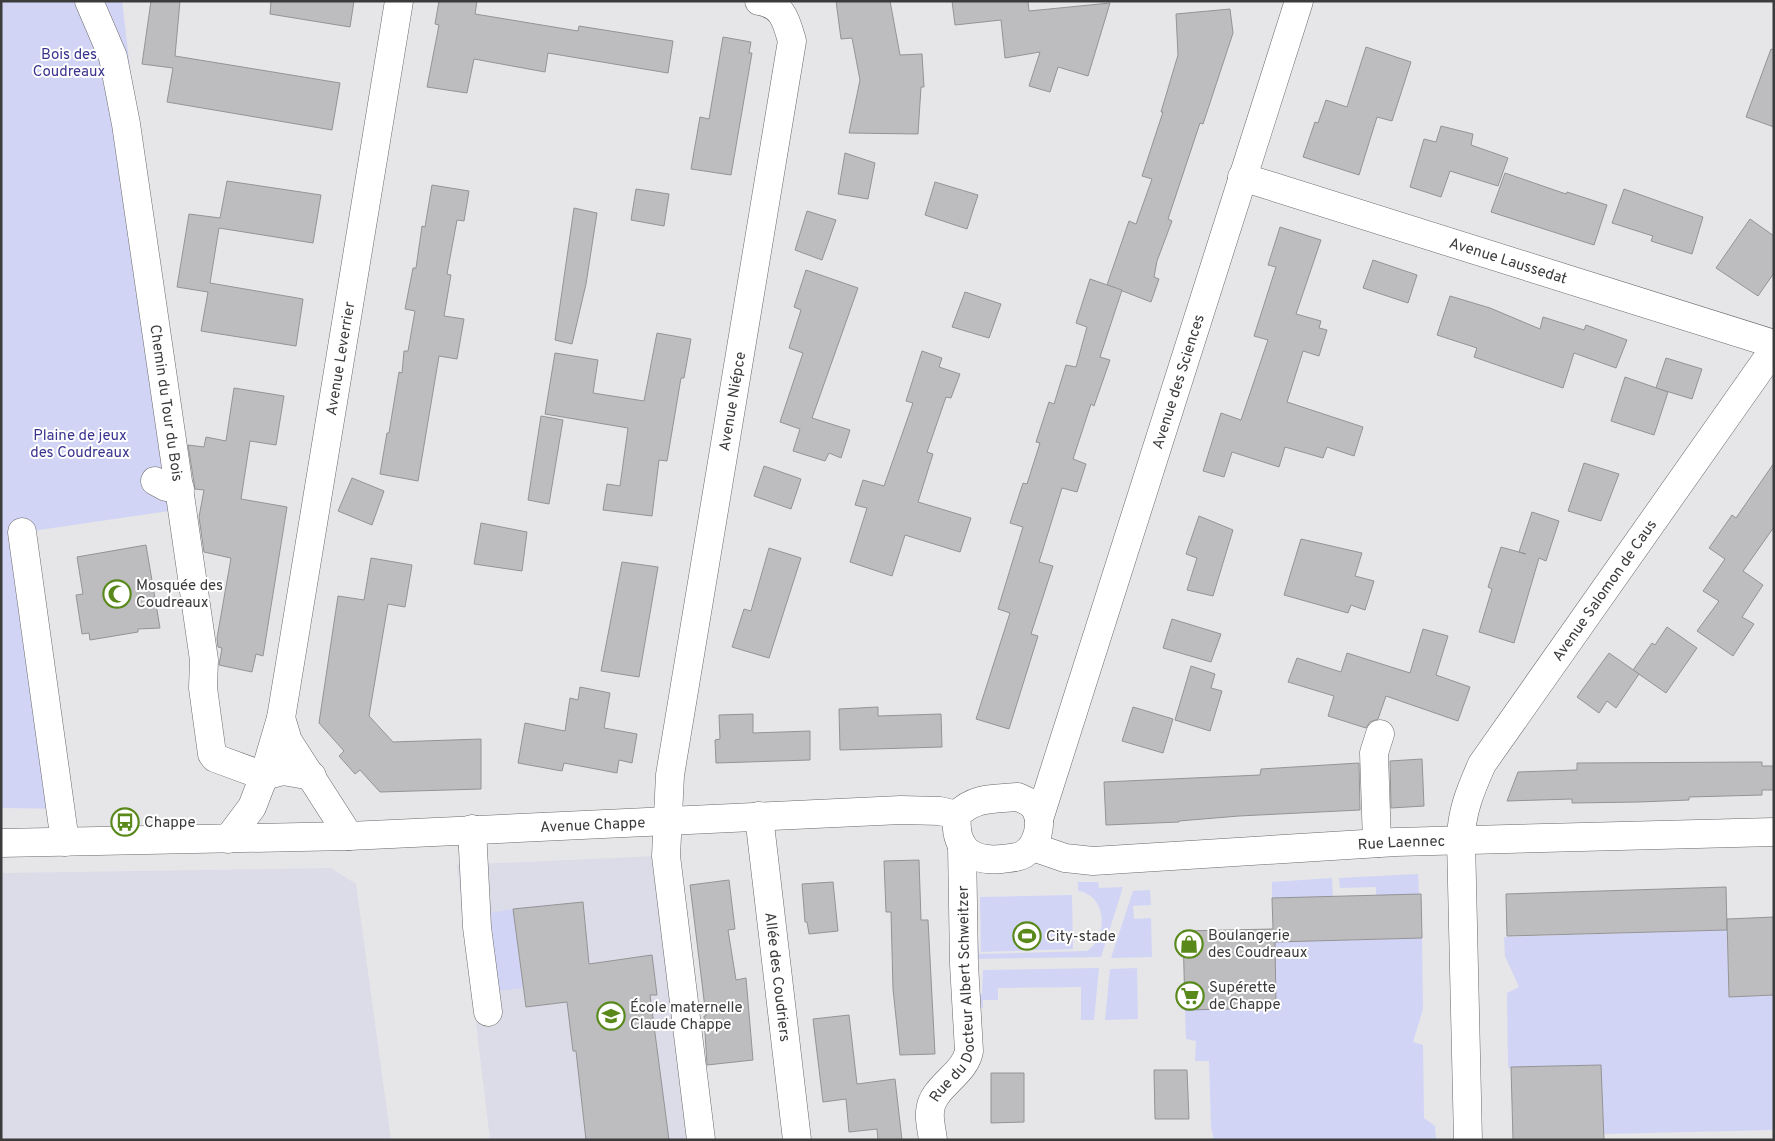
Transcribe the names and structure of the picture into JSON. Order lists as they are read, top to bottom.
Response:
{
  "streets": {
    "street": [
      "Avenue Laussedat",
      "Avenue Leverrier",
      "Avenue des Sciences",
      "Avenue Niépce",
      "Chemin du Tour du Bois",
      "Avenue Salomon de Caus",
      "Avenue Chappe",
      "Rue Laennec",
      "Allée des Coudriers",
      "Rue du Docteur Albert Schweitzer"
    ]
  },
  "crossings": [
    ["Avenue Laussedat", "Avenue des Sciences"],
    ["Avenue Leverrier", "Chemin du Tour du Bois"],
    ["Avenue Leverrier", "Avenue Chappe"],
    ["Avenue des Sciences", "Avenue Chappe"],
    ["Avenue des Sciences", "Rue Laennec"],
    ["Avenue des Sciences", "Rue du Docteur Albert Schweitzer"],
    ["Avenue Niépce", "Avenue Chappe"],
    ["Avenue Salomon de Caus", "Rue Laennec"],
    ["Avenue Chappe", "Rue Laennec"],
    ["Avenue Chappe", "Allée des Coudriers"],
    ["Avenue Chappe", "Rue du Docteur Albert Schweitzer"],
    ["Rue Laennec", "Rue du Docteur Albert Schweitzer"]
  ],
  "parks": ["Bois des Coudreaux", "Plaine de jeux des Coudreaux"],
  "places": {
    "mosque": ["Mosquée des Coudreaux"],
    "bus stop": ["Chappe"],
    "sports": ["City-stade"],
    "shop": ["Boulangerie des Coudreaux"],
    "supermarket": ["Supérette de Chappe"],
    "school or university": ["École maternelle Claude Chappe"]
  }
}
